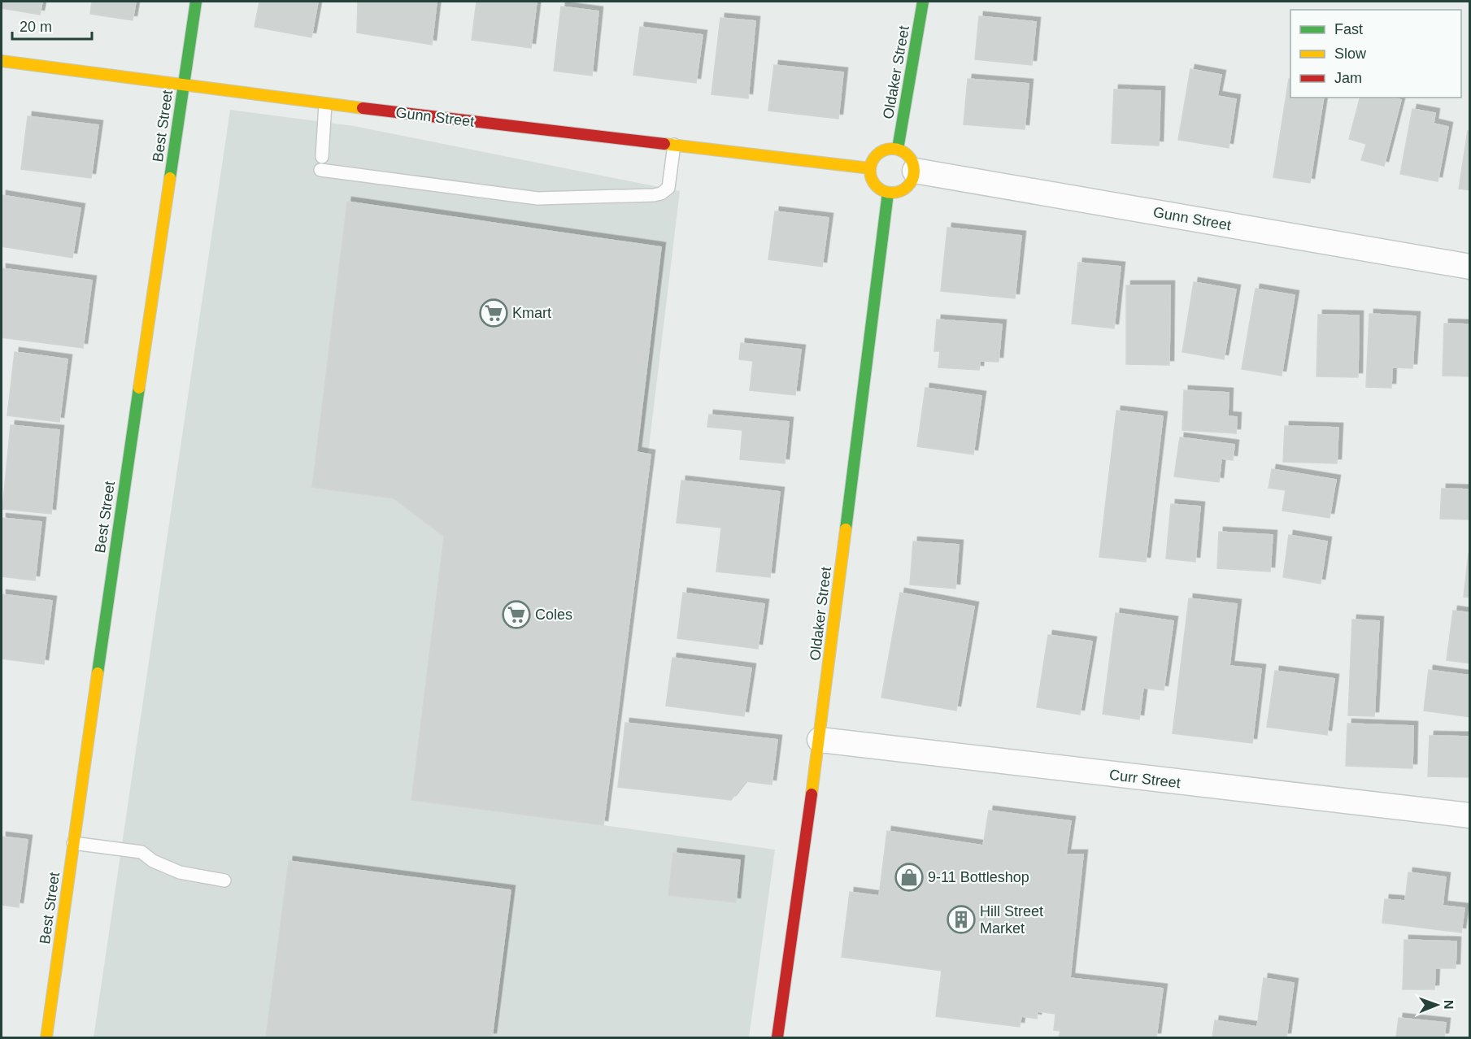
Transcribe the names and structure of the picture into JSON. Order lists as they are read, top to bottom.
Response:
{
  "streets": {
    "main road": ["Oldaker Street", "Gunn Street", "Best Street"],
    "street": ["Curr Street"]
  },
  "crossings": [
    ["Oldaker Street", "Gunn Street"],
    ["Oldaker Street", "Curr Street"],
    ["Gunn Street", "Best Street"]
  ],
  "places": {
    "supermarket": ["Kmart", "Coles"],
    "shop": ["9-11 Bottleshop"],
    "building": ["Hill Street Market"]
  },
  "legend": ["Fast", "Slow", "Jam"],
  "scale_bar": "20 m",
  "north": "right"
}
